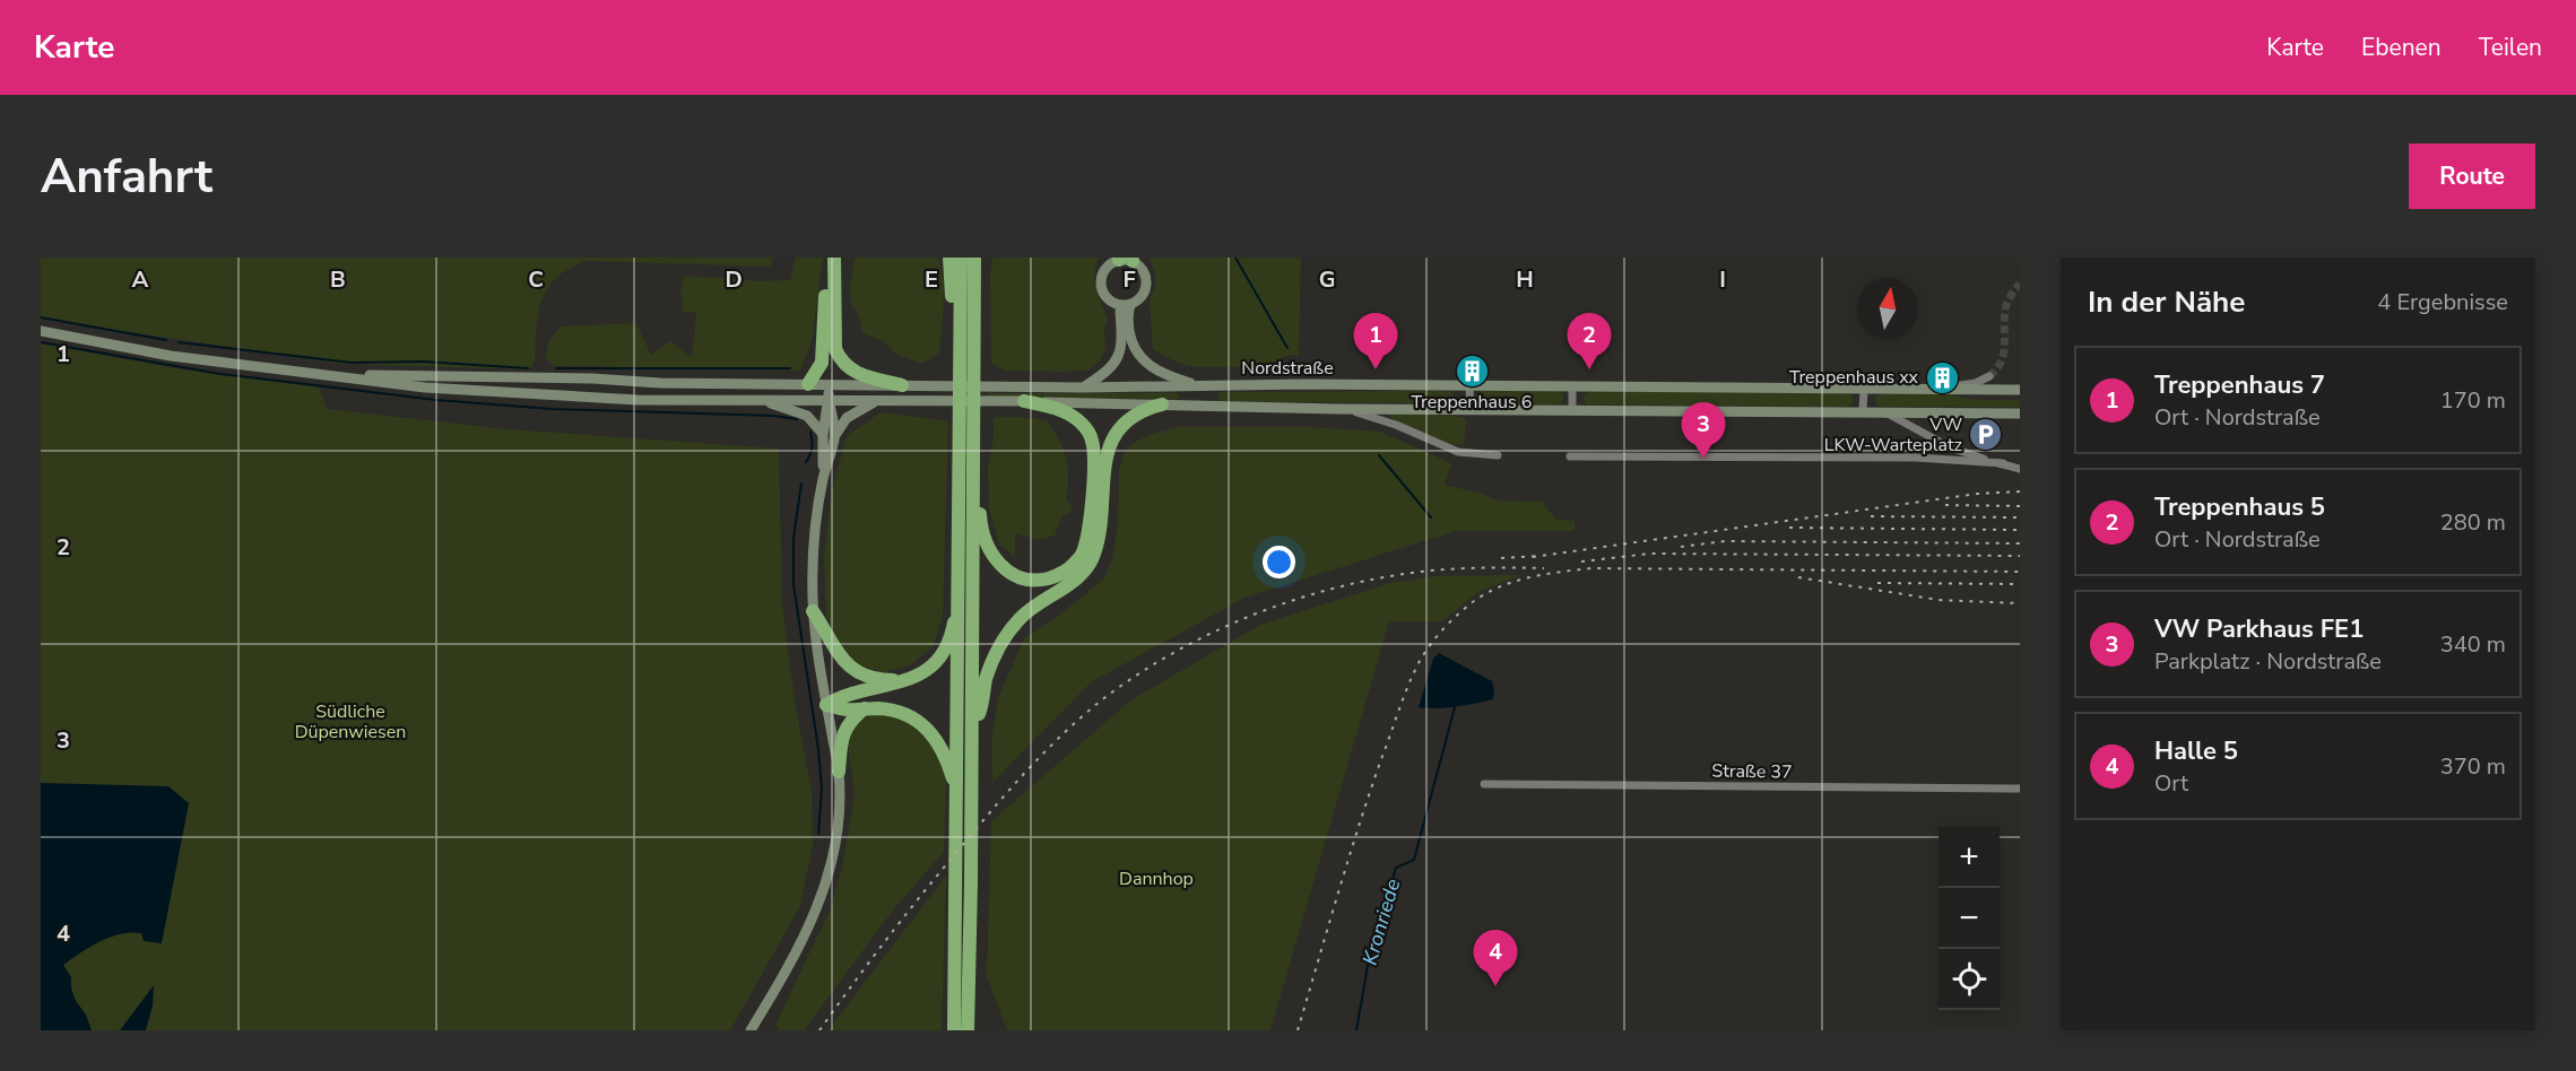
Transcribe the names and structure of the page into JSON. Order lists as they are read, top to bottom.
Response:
{
  "streets": {
    "street": ["Nordstraße", "Straße 37"]
  },
  "water": ["Kronriede"],
  "parks": ["Südliche Düpenwiesen", "Dannhop"],
  "places": {
    "building": ["Treppenhaus 6", "Treppenhaus xx"],
    "parking": ["VW LKW-Warteplatz"]
  },
  "north": "top",
  "page": {
    "header": "Karte",
    "nav": ["Karte", "Ebenen", "Teilen"],
    "buttons": "Route",
    "title": "Anfahrt",
    "heading": ["In der Nähe", "4 Ergebnisse"],
    "pins": [
      "1",
      "2",
      "3",
      "4"
    ],
    "list": [
      {
        "mark": "1",
        "name": "Treppenhaus 7",
        "note": "Ort · Nordstraße",
        "value": "170 m"
      },
      {
        "mark": "2",
        "name": "Treppenhaus 5",
        "note": "Ort · Nordstraße",
        "value": "280 m"
      },
      {
        "mark": "3",
        "name": "VW Parkhaus FE1",
        "note": "Parkplatz · Nordstraße",
        "value": "340 m"
      },
      {
        "mark": "4",
        "name": "Halle 5",
        "note": "Ort",
        "value": "370 m"
      }
    ],
    "map_buttons": ["+", "−"]
  },
  "grid": {
    "columns": [
      "A",
      "B",
      "C",
      "D",
      "E",
      "F",
      "G",
      "H",
      "I"
    ],
    "rows": [
      "1",
      "2",
      "3",
      "4"
    ]
  }
}
